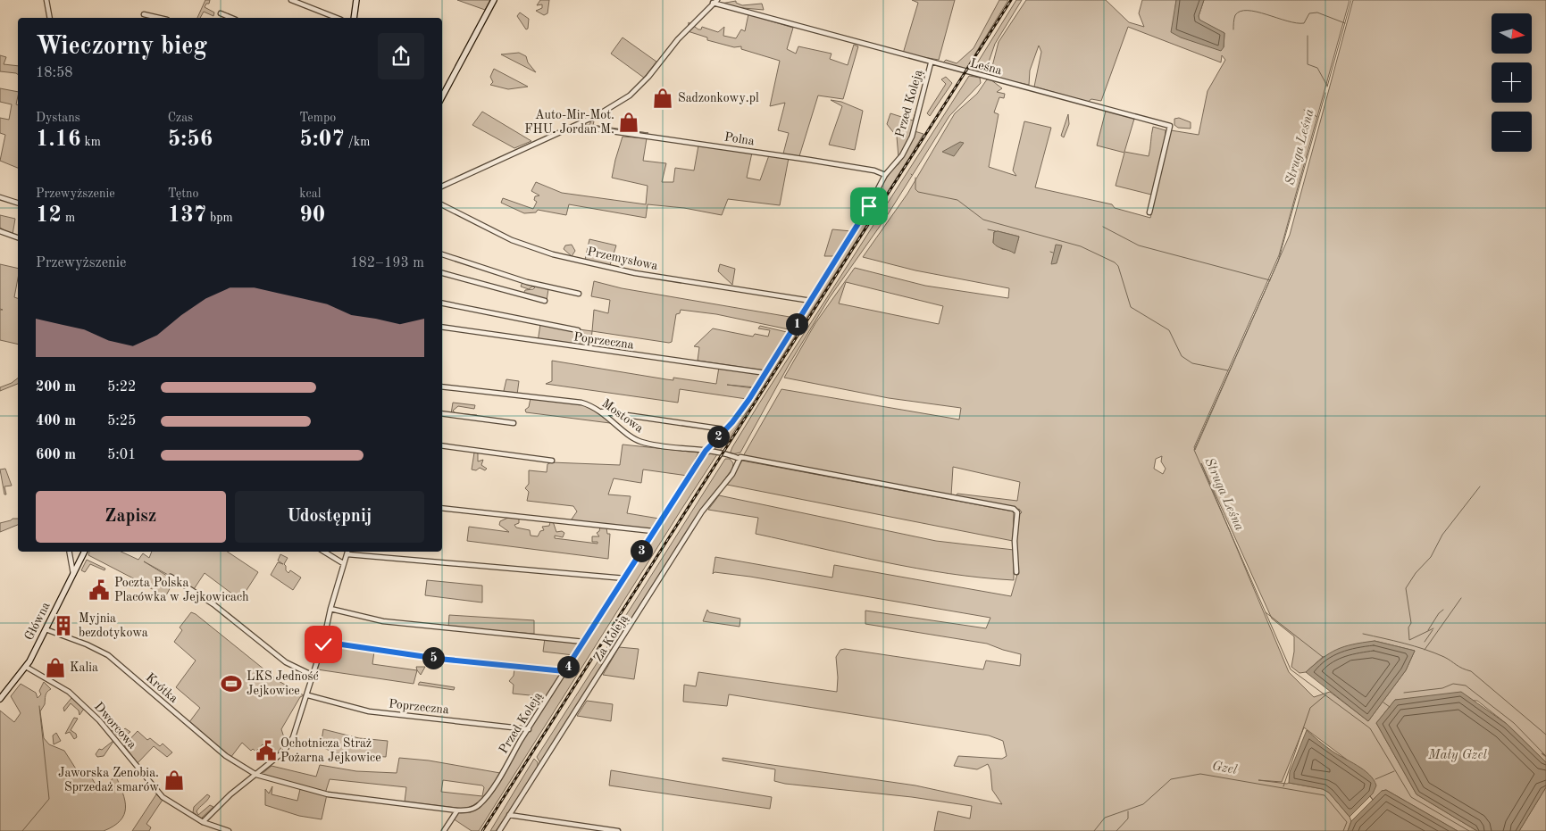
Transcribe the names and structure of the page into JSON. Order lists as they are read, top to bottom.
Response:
{
  "streets": {
    "street": [
      "Leśna",
      "Przed Koleją",
      "Polna",
      "Przemysłowa",
      "Poprzeczna",
      "Mostowa",
      "Główna",
      "Za Koleją",
      "Krótka",
      "Dworcowa"
    ]
  },
  "crossings": [
    ["Leśna", "Przed Koleją"],
    ["Przed Koleją", "Polna"],
    ["Przed Koleją", "Przemysłowa"],
    ["Przed Koleją", "Poprzeczna"],
    ["Przed Koleją", "Mostowa"],
    ["Mostowa", "Za Koleją"],
    ["Główna", "Krótka"],
    ["Główna", "Dworcowa"]
  ],
  "water": ["Struga Leśna", "Mały Gzel", "Gzel"],
  "places": {
    "shop": [
      "Sadzonkowy.pl",
      "Auto-Mir-Mot. FHU. Jordan M.",
      "Kalia",
      "Jaworska Zenobia. Sprzedaż smarów"
    ],
    "public building": ["Poczta Polska Placówka w Jejkowicach", "Ochotnicza Straż Pożarna Jejkowice"],
    "building": ["Myjnia bezdotykowa"],
    "sports": ["LKS Jedność Jejkowice"]
  },
  "north": "right",
  "page": {
    "map_buttons": ["+", "−"],
    "heading": ["Wieczorny bieg", "18:58"],
    "stats": [
      ["Dystans", "1.16 km"],
      ["Czas", "5:56"],
      ["Tempo", "5:07 /km"],
      ["Przewyższenie", "12 m"],
      ["Tętno", "137 bpm"],
      ["kcal", "90"]
    ],
    "chart": ["Przewyższenie", "182–193 m"],
    "pins": [
      "1",
      "2",
      "3",
      "5",
      "4"
    ],
    "list": [
      {
        "name": "200 m",
        "note": "5:22"
      },
      {
        "name": "400 m",
        "note": "5:25"
      },
      {
        "name": "600 m",
        "note": "5:01"
      }
    ],
    "buttons": ["Zapisz", "Udostępnij"]
  }
}
